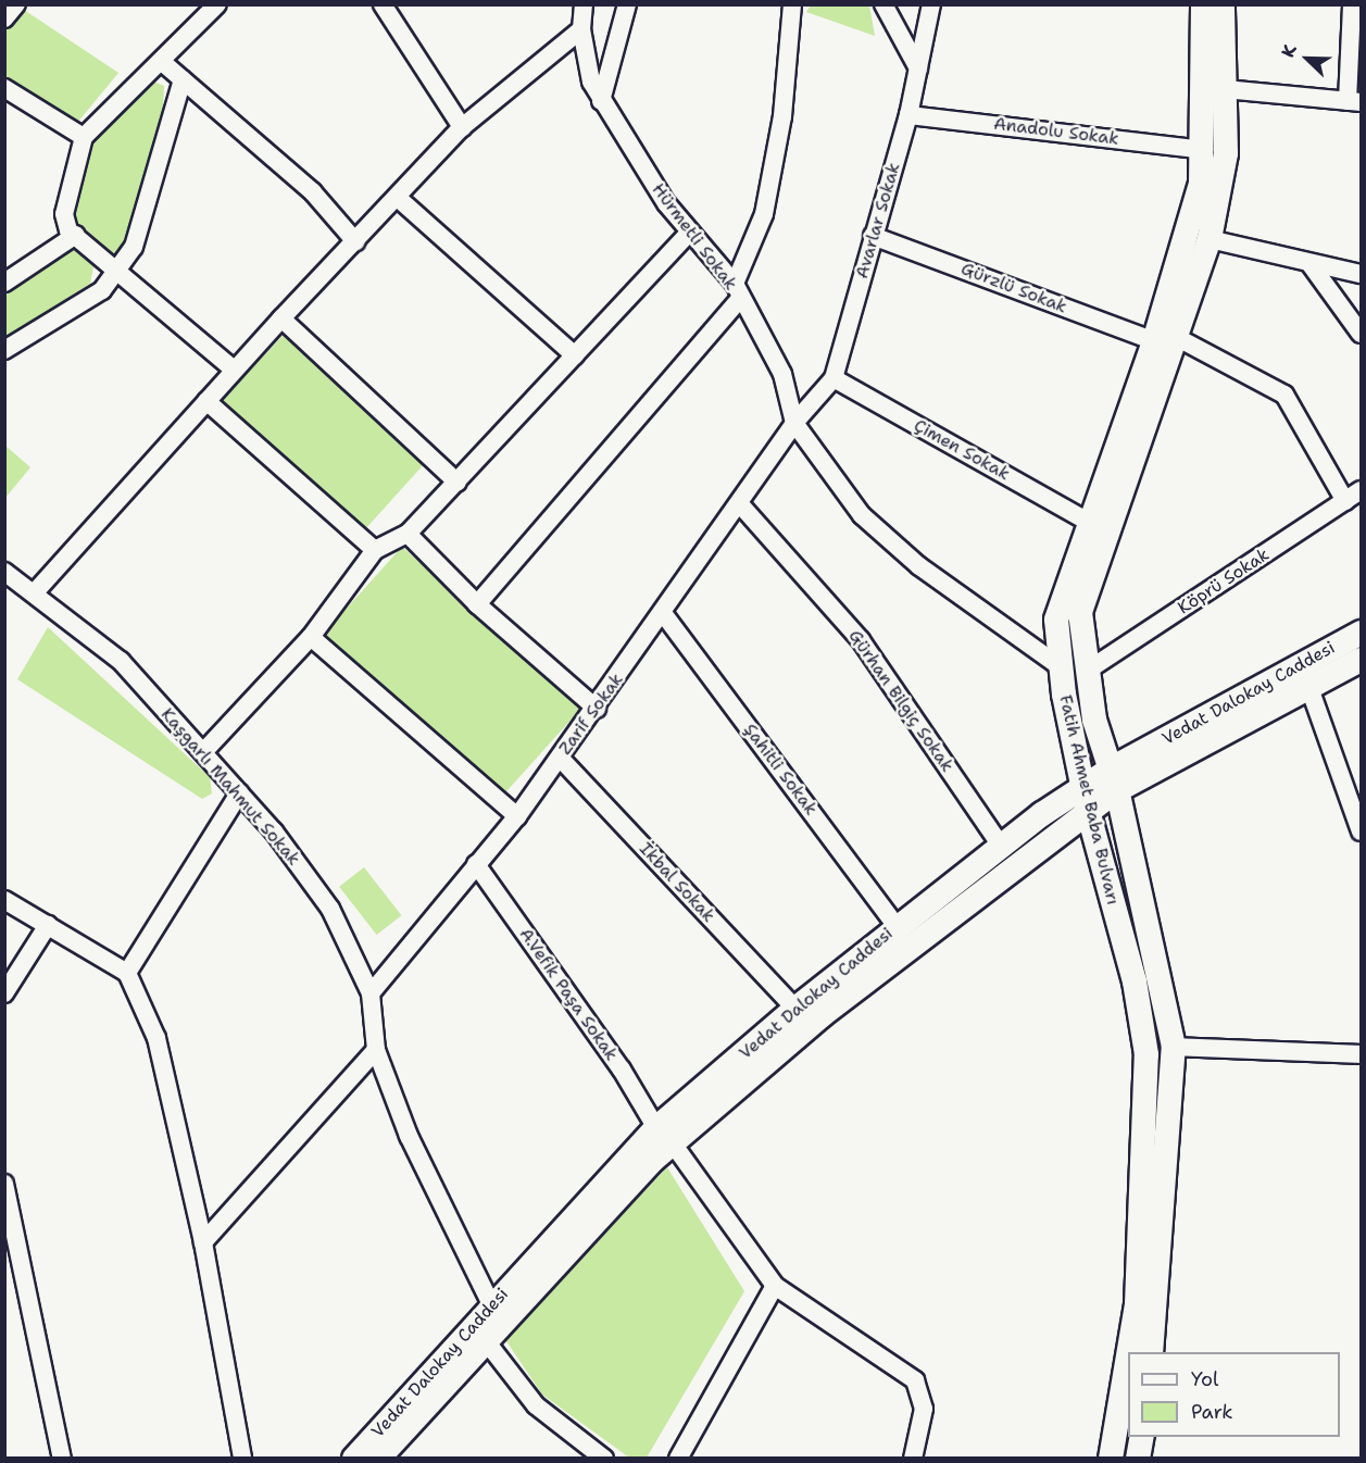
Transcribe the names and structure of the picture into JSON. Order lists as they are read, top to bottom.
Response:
{
  "streets": {
    "main road": ["Vedat Dalokay Caddesi", "Fatih Ahmet Baba Bulvarı"],
    "street": [
      "Anadolu Sokak",
      "Avarlar Sokak",
      "Hürmetli Sokak",
      "Gürzlü Sokak",
      "Çimen Sokak",
      "Köprü Sokak",
      "Gürhan Bilgiç Sokak",
      "Zarif Sokak",
      "Şahitli Sokak",
      "Kaşgarlı Mahmut Sokak",
      "İkbal Sokak",
      "A.Vefik Paşa Sokak"
    ]
  },
  "crossings": [
    ["Anadolu Sokak", "Avarlar Sokak"],
    ["Anadolu Sokak", "Fatih Ahmet Baba Bulvarı"],
    ["Avarlar Sokak", "Hürmetli Sokak"],
    ["Avarlar Sokak", "Gürzlü Sokak"],
    ["Avarlar Sokak", "Çimen Sokak"],
    ["Avarlar Sokak", "Zarif Sokak"],
    ["Hürmetli Sokak", "Zarif Sokak"],
    ["Hürmetli Sokak", "Fatih Ahmet Baba Bulvarı"],
    ["Gürzlü Sokak", "Fatih Ahmet Baba Bulvarı"],
    ["Çimen Sokak", "Fatih Ahmet Baba Bulvarı"],
    ["Köprü Sokak", "Fatih Ahmet Baba Bulvarı"],
    ["Vedat Dalokay Caddesi", "Gürhan Bilgiç Sokak"],
    ["Vedat Dalokay Caddesi", "Şahitli Sokak"],
    ["Vedat Dalokay Caddesi", "Kaşgarlı Mahmut Sokak"],
    ["Vedat Dalokay Caddesi", "Fatih Ahmet Baba Bulvarı"],
    ["Vedat Dalokay Caddesi", "İkbal Sokak"],
    ["Vedat Dalokay Caddesi", "A.Vefik Paşa Sokak"],
    ["Gürhan Bilgiç Sokak", "Zarif Sokak"],
    ["Zarif Sokak", "Şahitli Sokak"],
    ["Zarif Sokak", "Kaşgarlı Mahmut Sokak"],
    ["Zarif Sokak", "İkbal Sokak"],
    ["Zarif Sokak", "A.Vefik Paşa Sokak"]
  ],
  "legend": ["Yol", "Park"],
  "north": "top left"
}
